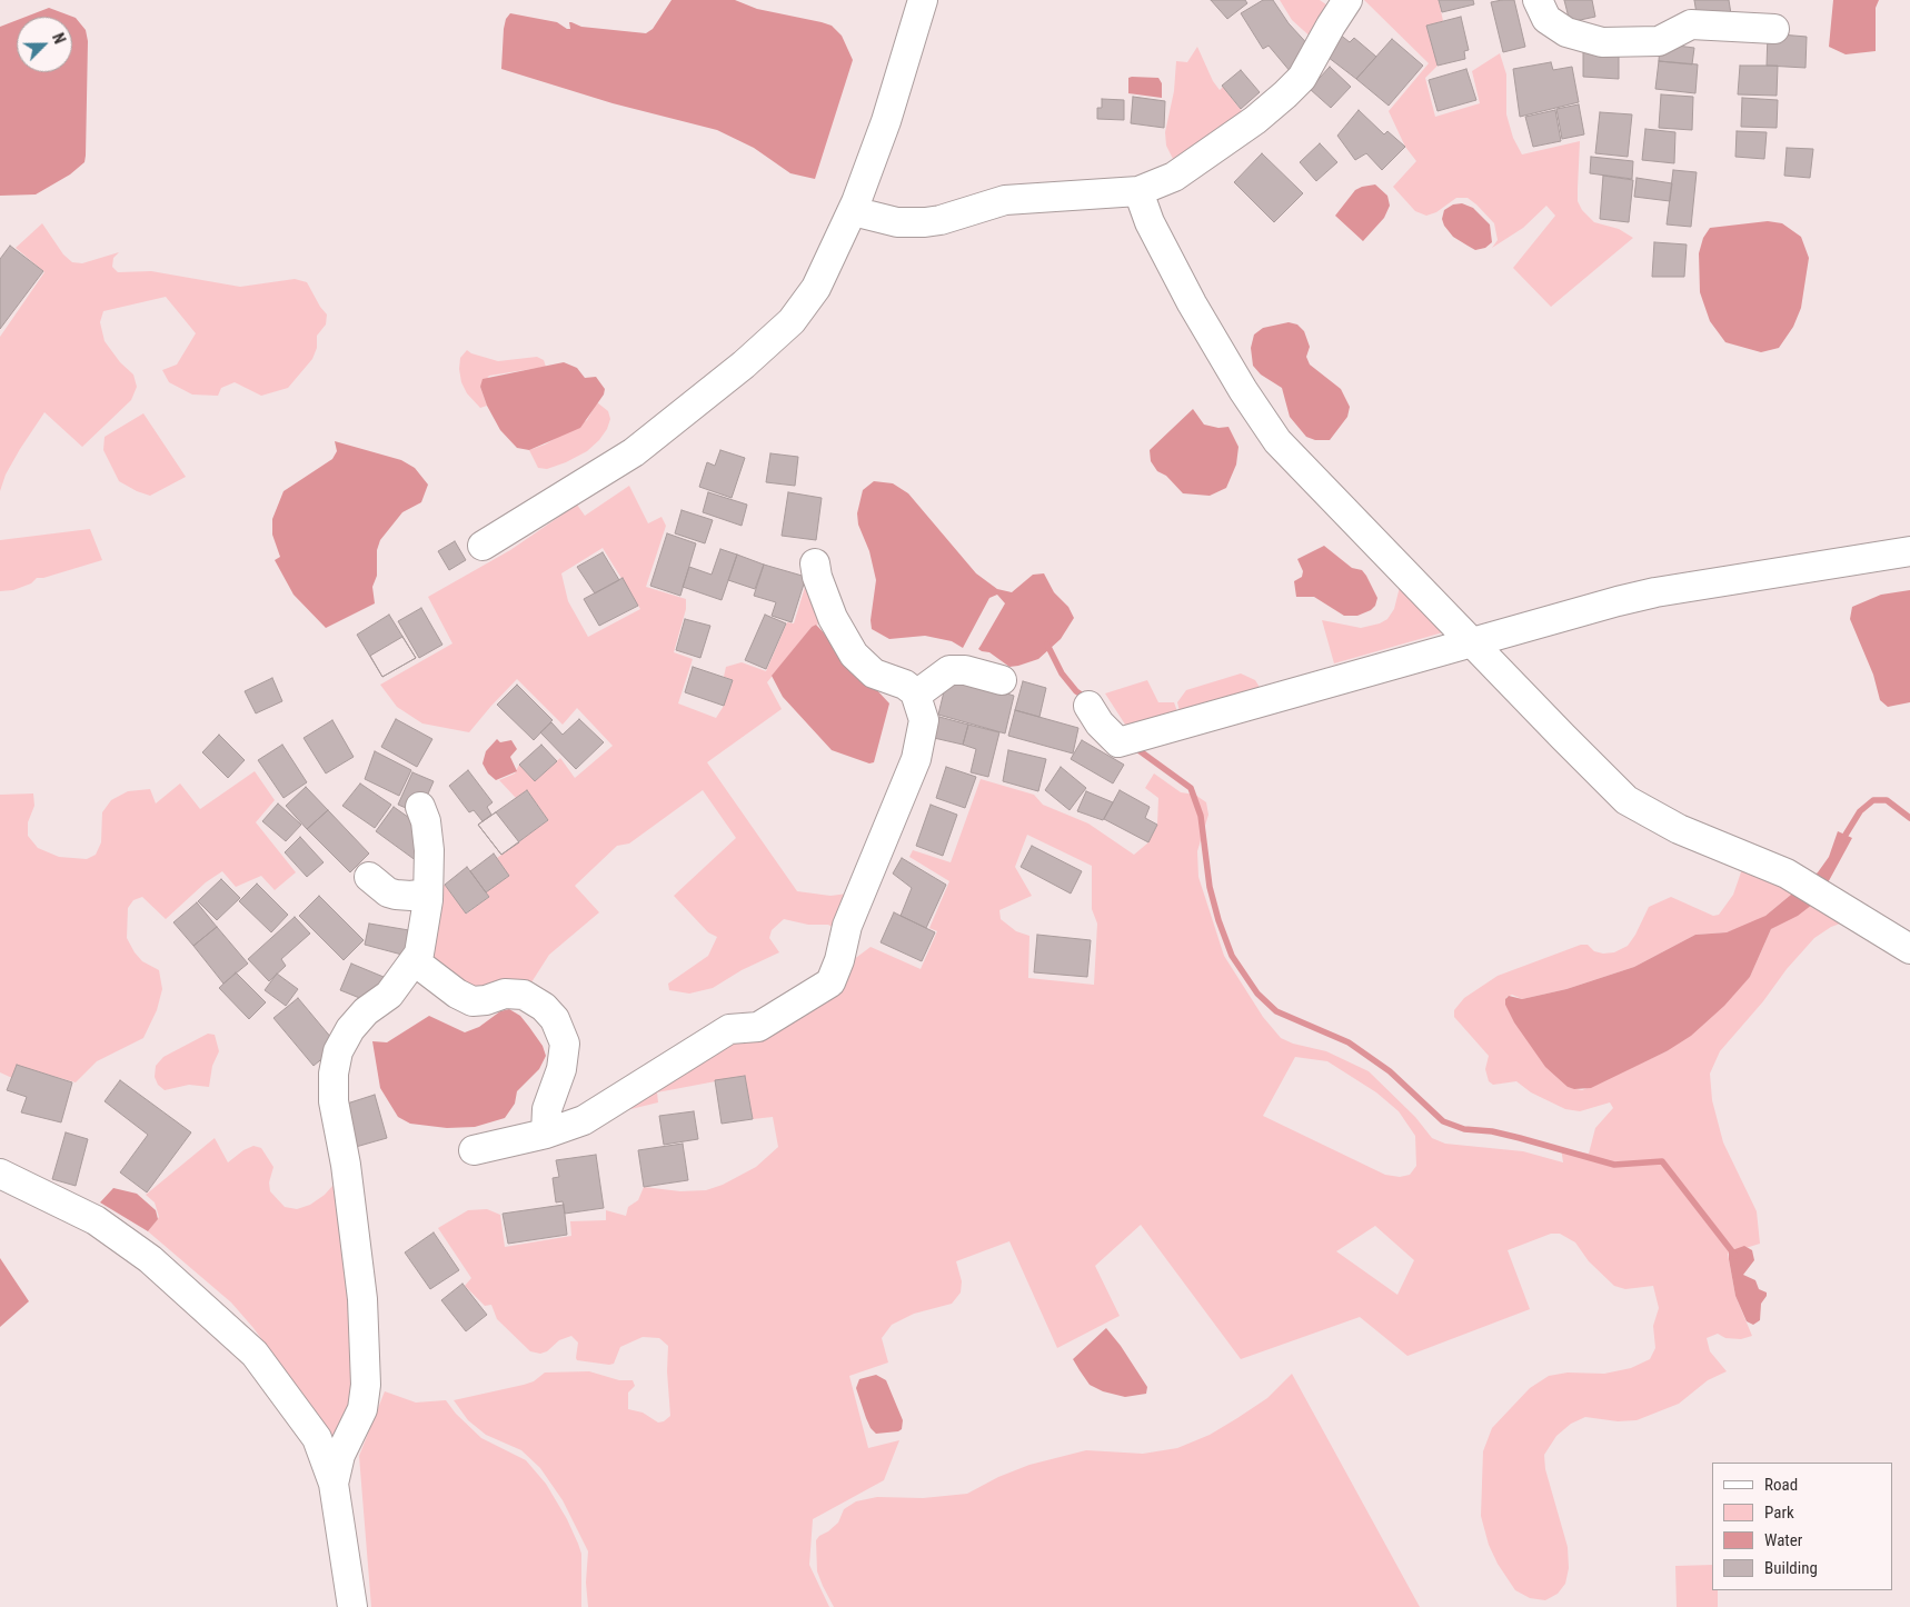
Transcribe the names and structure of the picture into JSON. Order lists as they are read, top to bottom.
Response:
{
  "legend": [
    "Road",
    "Park",
    "Water",
    "Building"
  ],
  "north": "top right"
}
